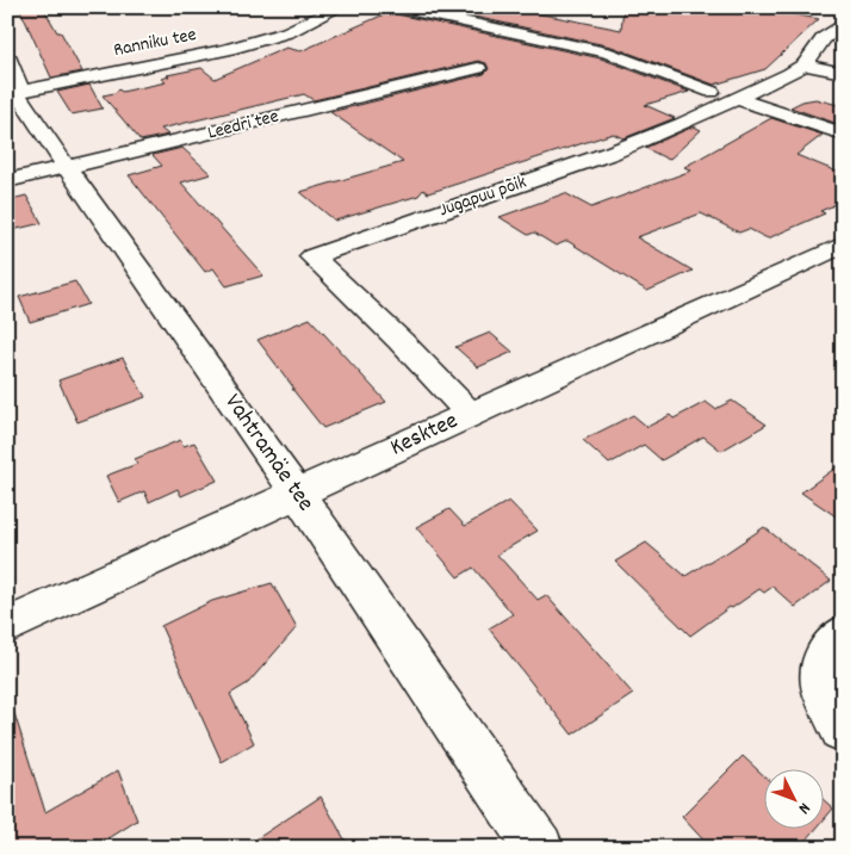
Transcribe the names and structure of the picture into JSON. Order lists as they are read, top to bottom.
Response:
{
  "streets": {
    "street": [
      "Ranniku tee",
      "Leedri tee",
      "Jugapuu põik",
      "Kesktee",
      "Vahtramäe tee"
    ]
  },
  "crossings": [
    ["Ranniku tee", "Vahtramäe tee"],
    ["Leedri tee", "Vahtramäe tee"],
    ["Jugapuu põik", "Kesktee"],
    ["Kesktee", "Vahtramäe tee"]
  ],
  "north": "bottom right"
}
